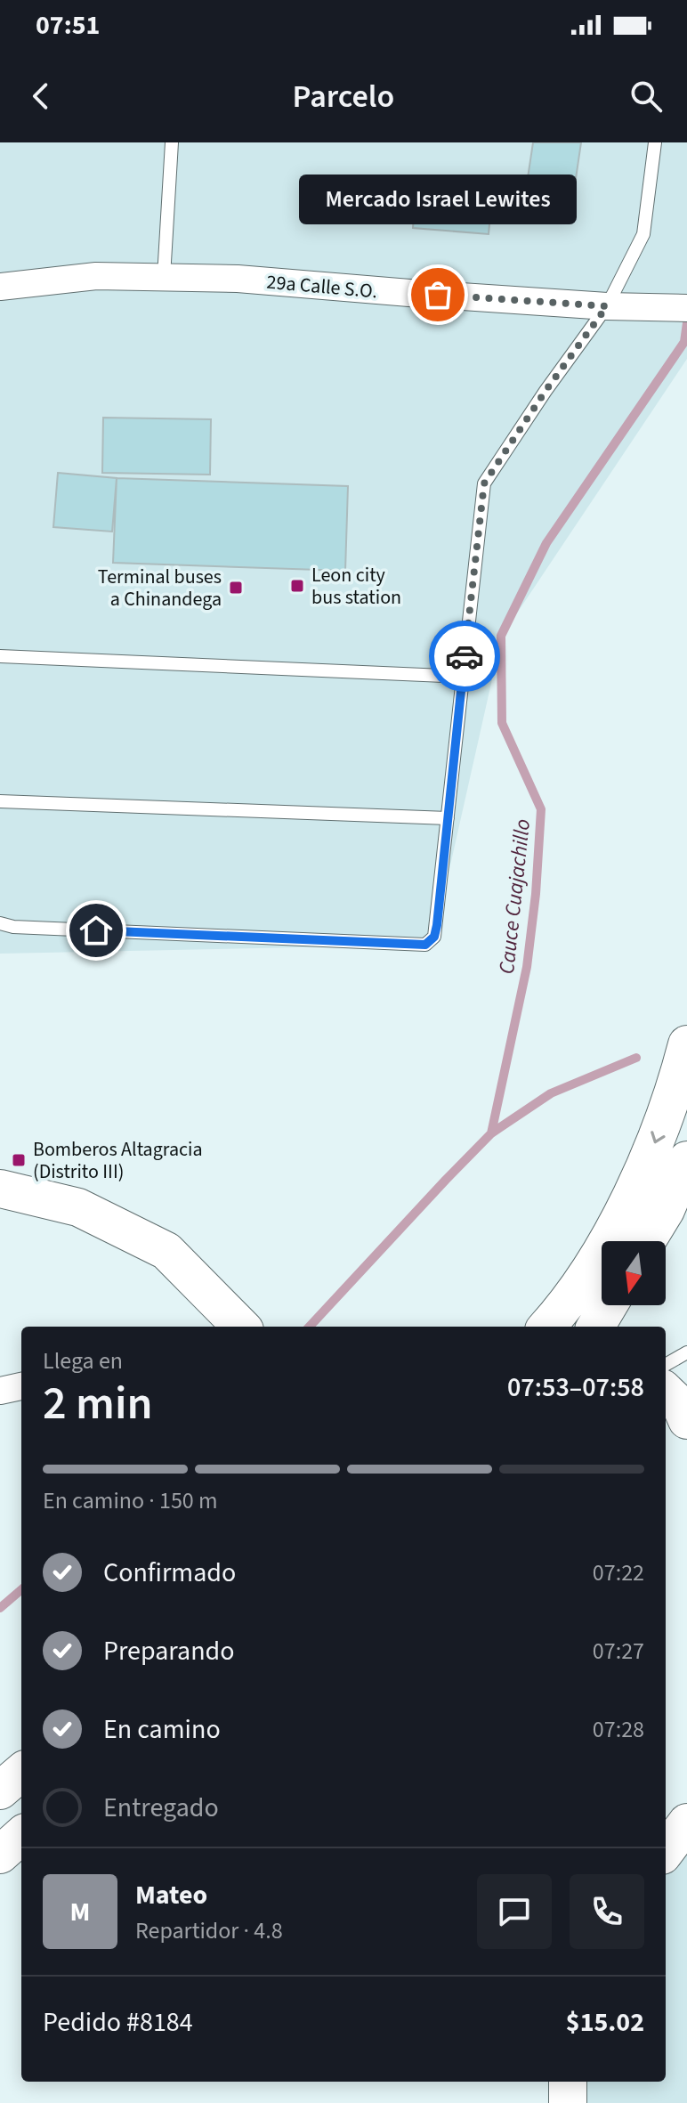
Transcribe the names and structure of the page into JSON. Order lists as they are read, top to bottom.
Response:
{
  "streets": {
    "street": ["29a Calle S.O."]
  },
  "water": ["Cauce Cuajachillo"],
  "places": {
    "other": ["Mercado Israel Lewites"],
    "transit": ["Leon city bus station", "Terminal buses a Chinandega", "Bomberos Altagracia (Distrito III)"]
  },
  "north": "bottom",
  "page": {
    "status": "07:51",
    "header": "Parcelo",
    "bubble": "Mercado Israel Lewites",
    "heading": ["2 min", "Llega en", "07:53–07:58"],
    "panel": [
      "Mateo",
      "Repartidor · 4.8",
      "Pedido #8184",
      "$15.02"
    ],
    "bar": "En camino · 150 m",
    "list": [
      ["Confirmado", "07:22"],
      ["Preparando", "07:27"],
      ["En camino", "07:28"],
      "Entregado"
    ],
    "round": "M"
  }
}
